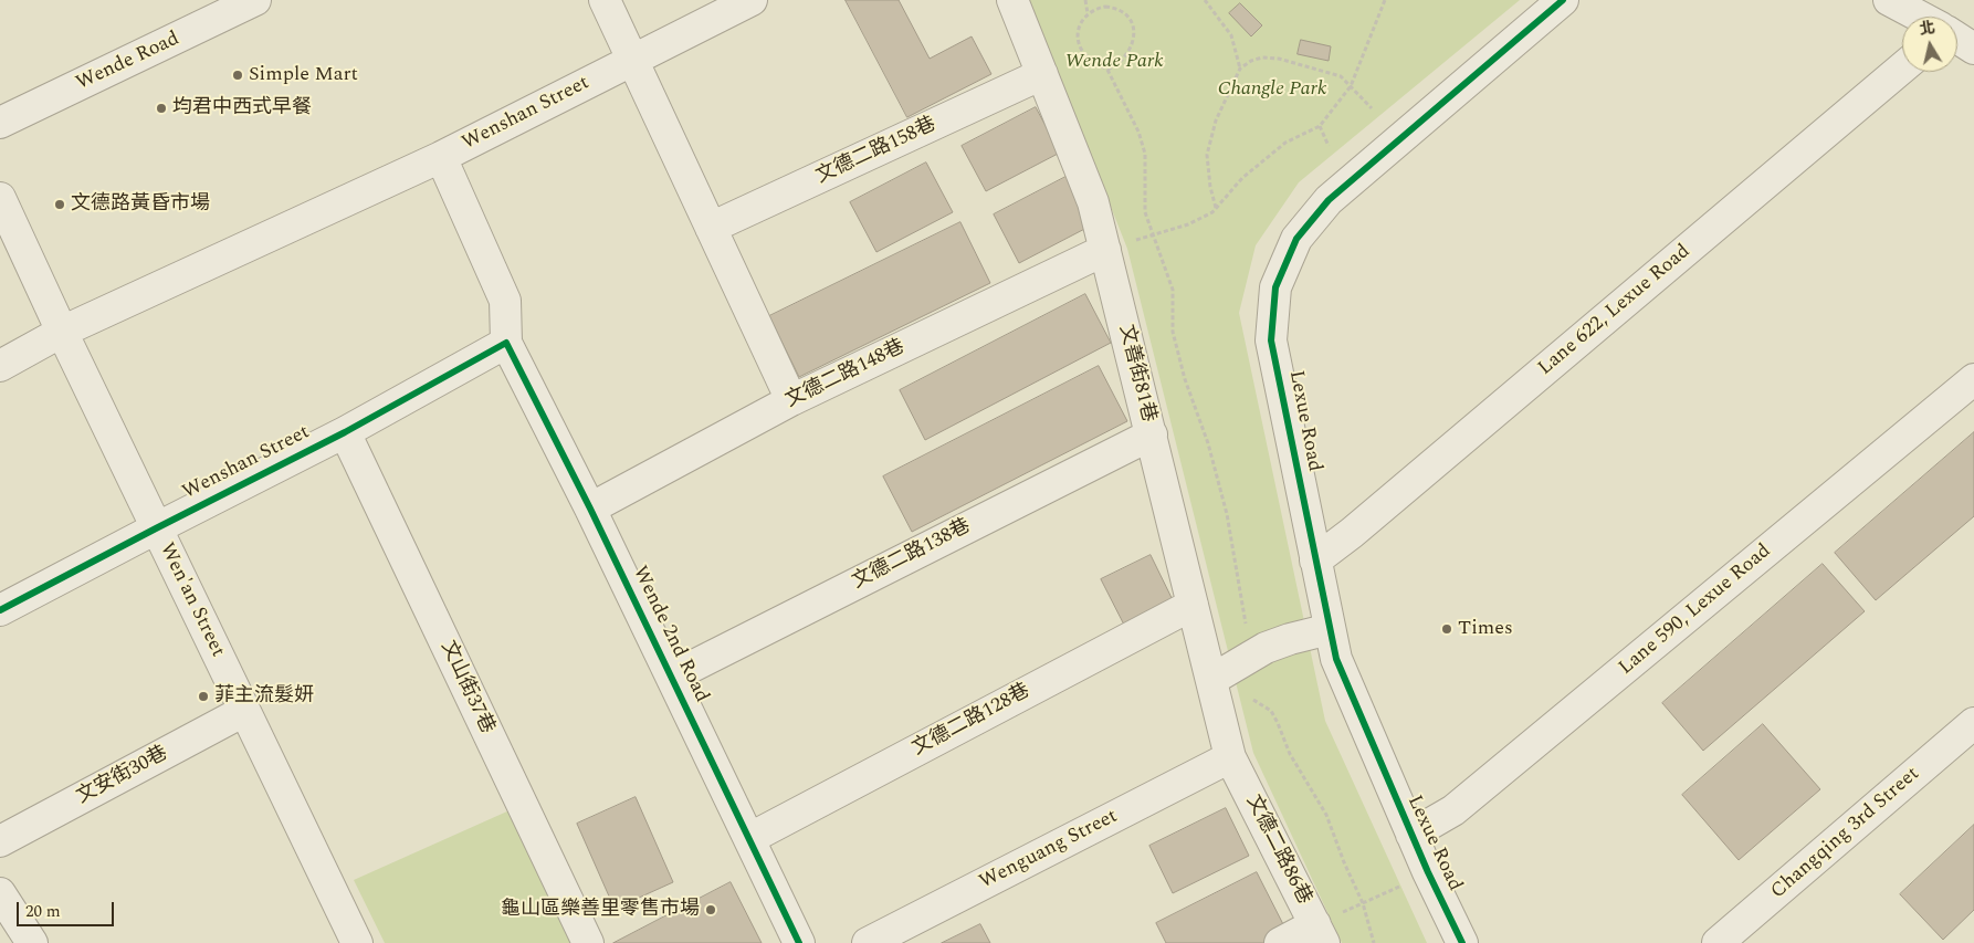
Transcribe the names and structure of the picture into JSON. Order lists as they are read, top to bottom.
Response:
{
  "streets": {
    "street": [
      "Wende Road",
      "Wenshan Street",
      "文德二路158巷",
      "Lane 622, Lexue Road",
      "文善街81巷",
      "文德二路148巷",
      "Lexue Road",
      "文德二路138巷",
      "Wen'an Street",
      "Lane 590, Lexue Road",
      "Wende 2nd Road",
      "文山街37巷",
      "文德二路128巷",
      "文安街30巷",
      "Changqing 3rd Street",
      "Wenguang Street",
      "文德二路86巷"
    ]
  },
  "crossings": [
    ["Wenshan Street", "Wen'an Street"],
    ["Wenshan Street", "Wende 2nd Road"],
    ["Wenshan Street", "文山街37巷"],
    ["文德二路158巷", "文善街81巷"],
    ["Lane 622, Lexue Road", "Lexue Road"],
    ["文善街81巷", "文德二路148巷"],
    ["文善街81巷", "文德二路138巷"],
    ["文善街81巷", "文德二路128巷"],
    ["文善街81巷", "Wenguang Street"],
    ["文善街81巷", "文德二路86巷"],
    ["文德二路148巷", "Wende 2nd Road"],
    ["Lexue Road", "Lane 590, Lexue Road"],
    ["文德二路138巷", "Wende 2nd Road"],
    ["Wen'an Street", "文安街30巷"],
    ["Wende 2nd Road", "文德二路128巷"],
    ["Wenguang Street", "文德二路86巷"]
  ],
  "parks": ["Wende Park", "Changle Park"],
  "places": [
    "Simple Mart",
    "均君中西式早餐",
    "文德路黃昏市場",
    "Times",
    "菲主流髮妍",
    "龜山區樂善里零售市場"
  ],
  "scale_bar": "20 m",
  "north": "top"
}
